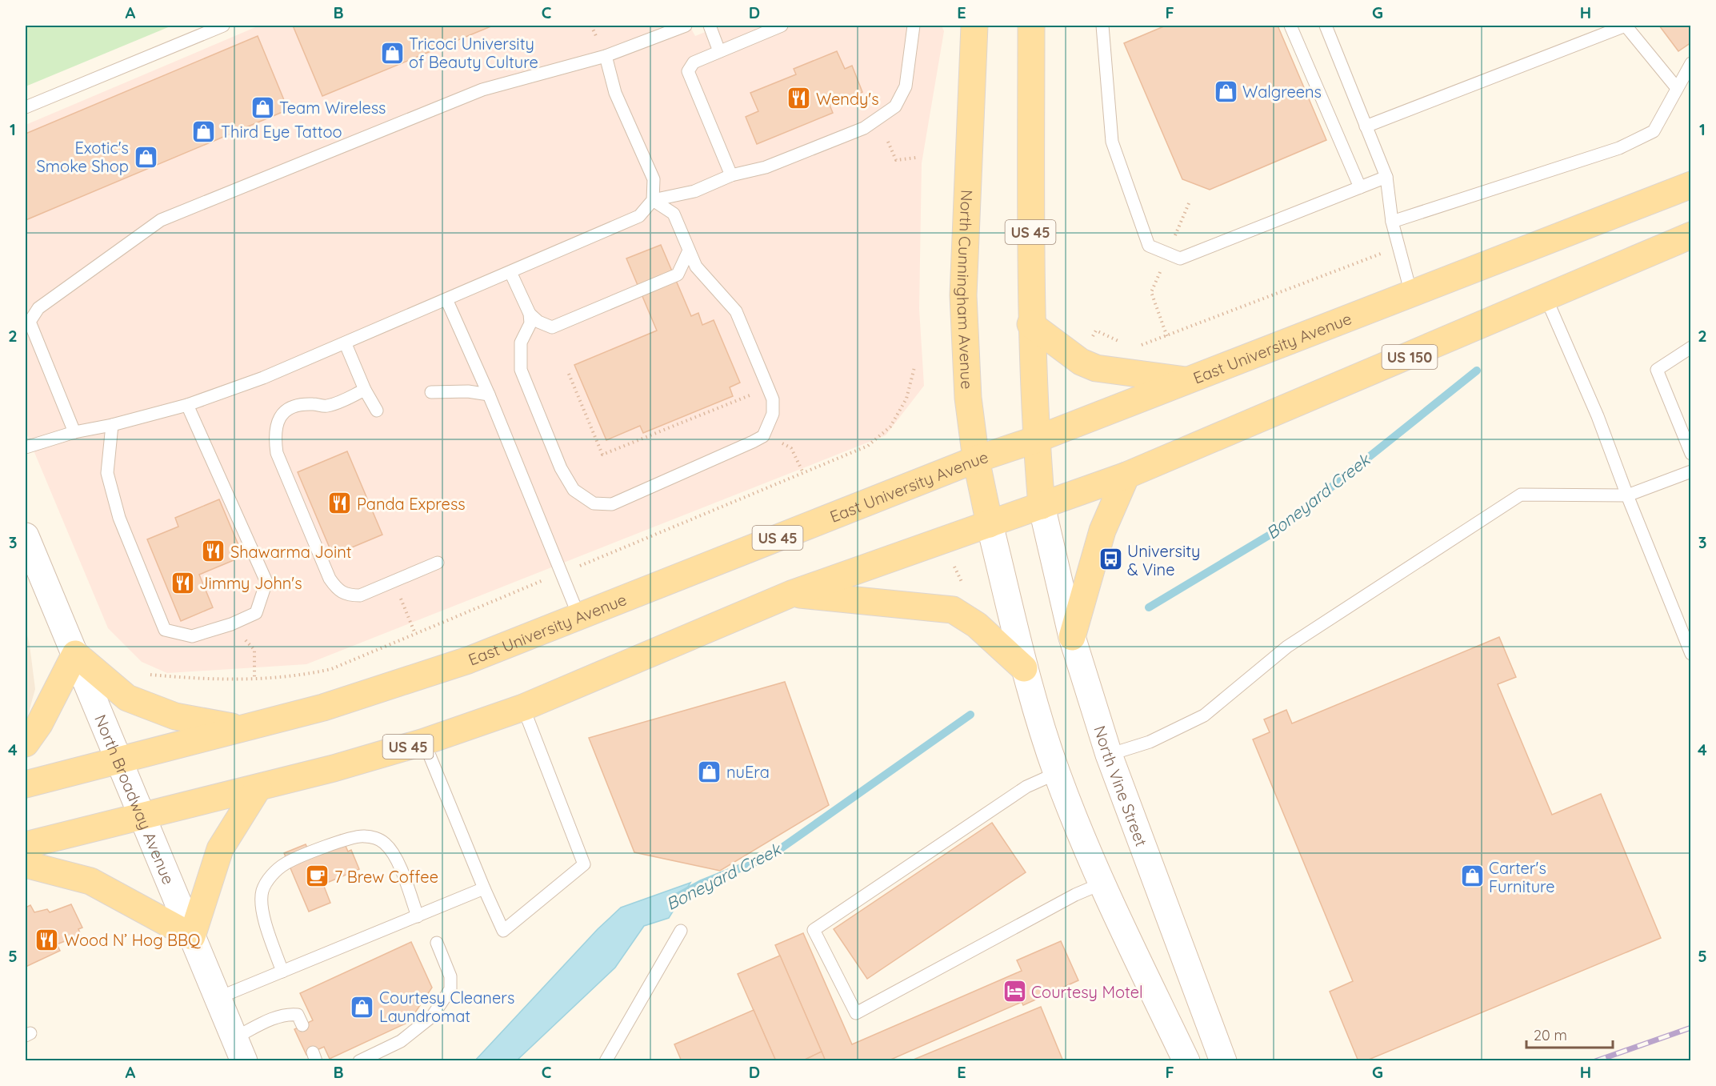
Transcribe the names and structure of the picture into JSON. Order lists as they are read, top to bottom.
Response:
{
  "streets": {
    "main road": [
      "US 45",
      "North Cunningham Avenue",
      "East University Avenue",
      "US 150",
      "North Vine Street",
      "North Broadway Avenue"
    ]
  },
  "crossings": [
    ["US 45", "North Cunningham Avenue"],
    ["US 45", "East University Avenue"],
    ["US 45", "US 150"],
    ["US 45", "North Vine Street"],
    ["US 45", "North Broadway Avenue"],
    ["North Cunningham Avenue", "East University Avenue"],
    ["East University Avenue", "North Broadway Avenue"],
    ["US 150", "North Vine Street"]
  ],
  "water": ["Boneyard Creek"],
  "places": {
    "shop": [
      "Tricoci University of Beauty Culture",
      "Walgreens",
      "Team Wireless",
      "Third Eye Tattoo",
      "Exotic's Smoke Shop",
      "nuEra",
      "Carter's Furniture",
      "Courtesy Cleaners Laundromat"
    ],
    "restaurant": [
      "Wendy's",
      "Panda Express",
      "Shawarma Joint",
      "Jimmy John's",
      "Wood N’ Hog BBQ"
    ],
    "bus stop": ["University & Vine"],
    "cafe": ["7 Brew Coffee"],
    "hotel": ["Courtesy Motel"]
  },
  "scale_bar": "20 m",
  "grid": {
    "columns": [
      "A",
      "B",
      "C",
      "D",
      "E",
      "F",
      "G",
      "H"
    ],
    "rows": [
      "1",
      "2",
      "3",
      "4",
      "5"
    ]
  }
}
